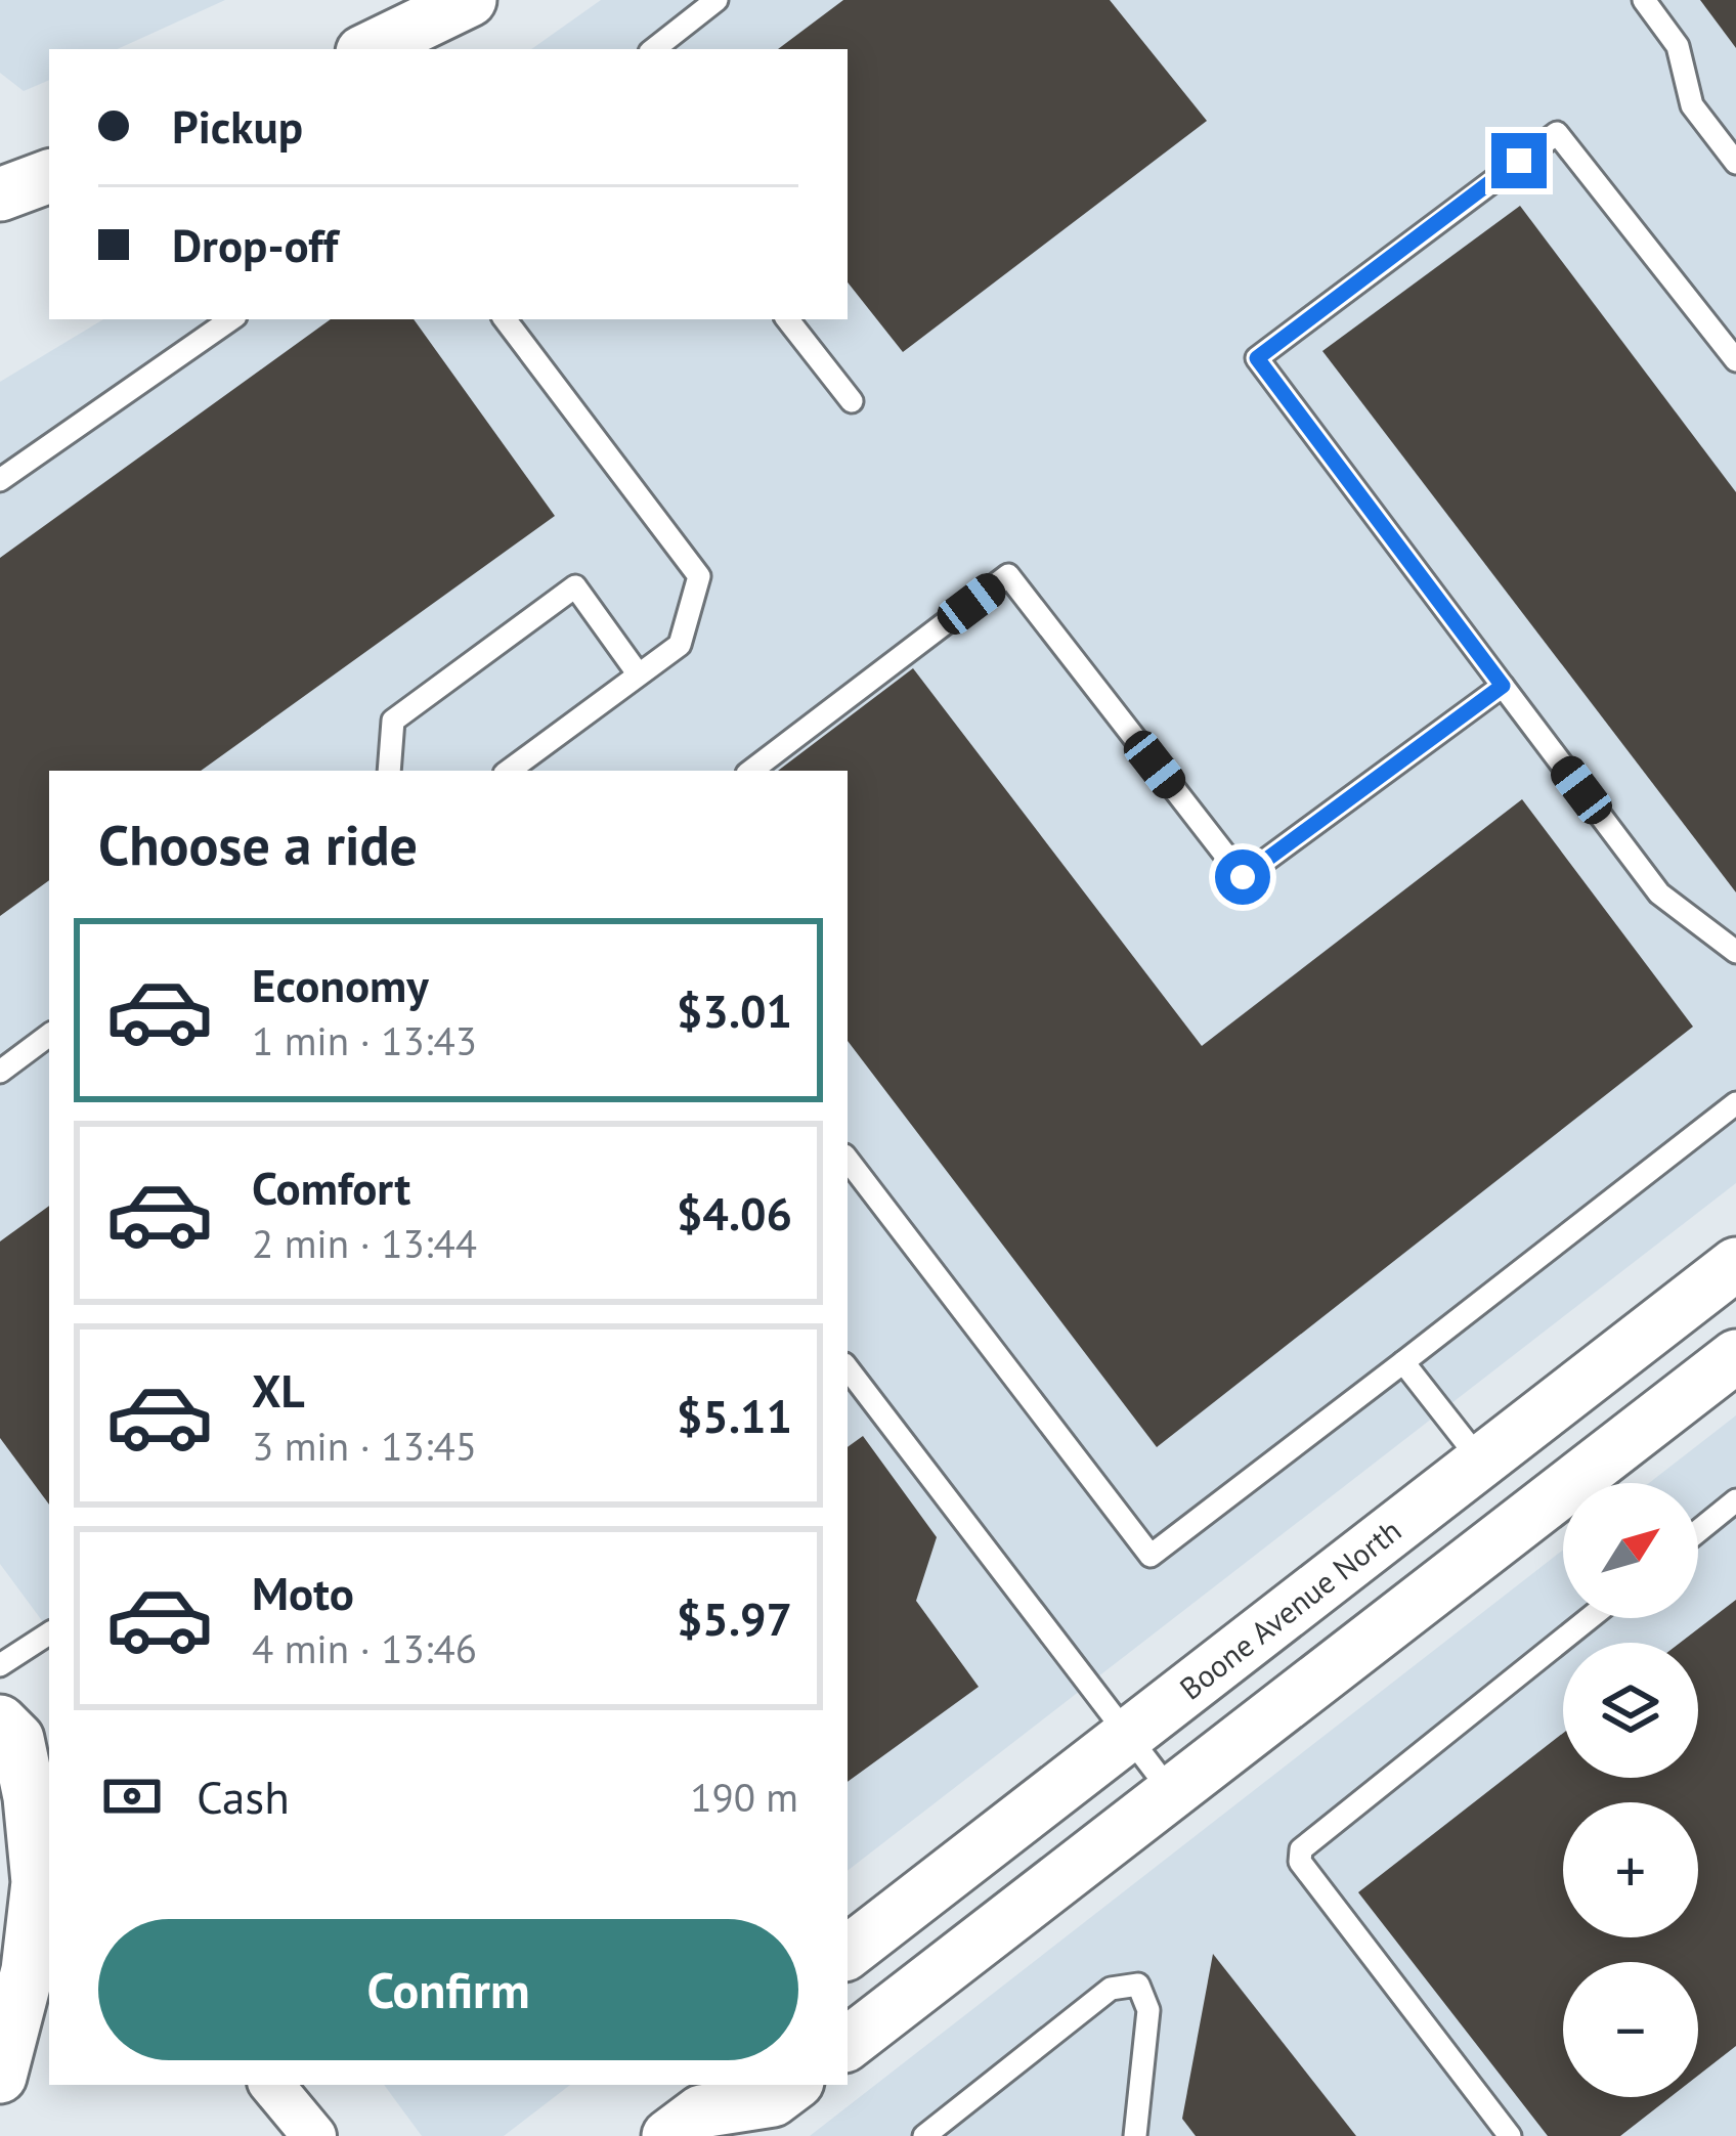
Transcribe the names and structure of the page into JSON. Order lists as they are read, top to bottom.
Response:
{
  "streets": {
    "street": ["Boone Avenue North"]
  },
  "north": "top right",
  "page": {
    "banner": ["Pickup", "Drop-off"],
    "heading": "Choose a ride",
    "list": [
      {
        "name": "Economy",
        "note": "1 min · 13:43",
        "value": "$3.01"
      },
      {
        "name": "Comfort",
        "note": "2 min · 13:44",
        "value": "$4.06"
      },
      {
        "name": "XL",
        "note": "3 min · 13:45",
        "value": "$5.11"
      },
      {
        "name": "Moto",
        "note": "4 min · 13:46",
        "value": "$5.97"
      }
    ],
    "map_buttons": ["+", "−"],
    "pay": ["Cash", "190 m"],
    "buttons": "Confirm"
  }
}
